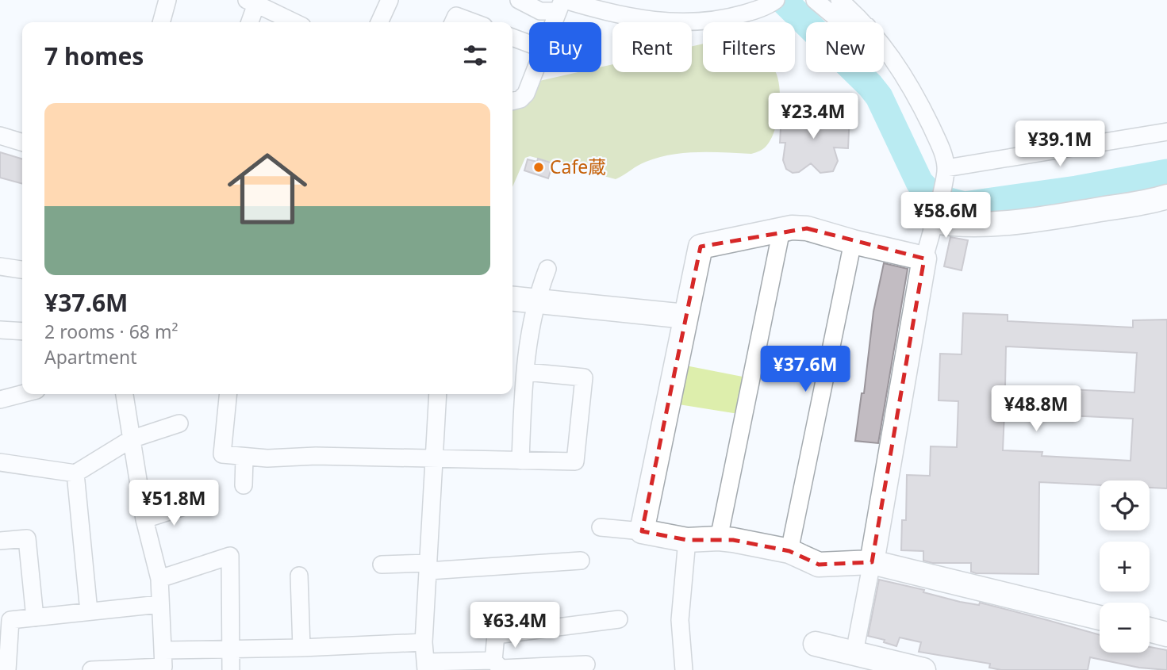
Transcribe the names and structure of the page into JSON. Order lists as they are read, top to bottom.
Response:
{
  "places": ["Cafe蔵"],
  "page": {
    "chip": [
      "Buy",
      "Rent",
      "Filters",
      "New"
    ],
    "heading": "7 homes",
    "list": [
      {
        "name": "¥37.6M",
        "note": "2 rooms · 68 m² · Apartment"
      }
    ],
    "price": [
      "¥23.4M",
      "¥39.1M",
      "¥58.6M",
      "¥37.6M",
      "¥48.8M",
      "¥51.8M",
      "¥63.4M"
    ],
    "map_buttons": ["+", "−"]
  }
}
